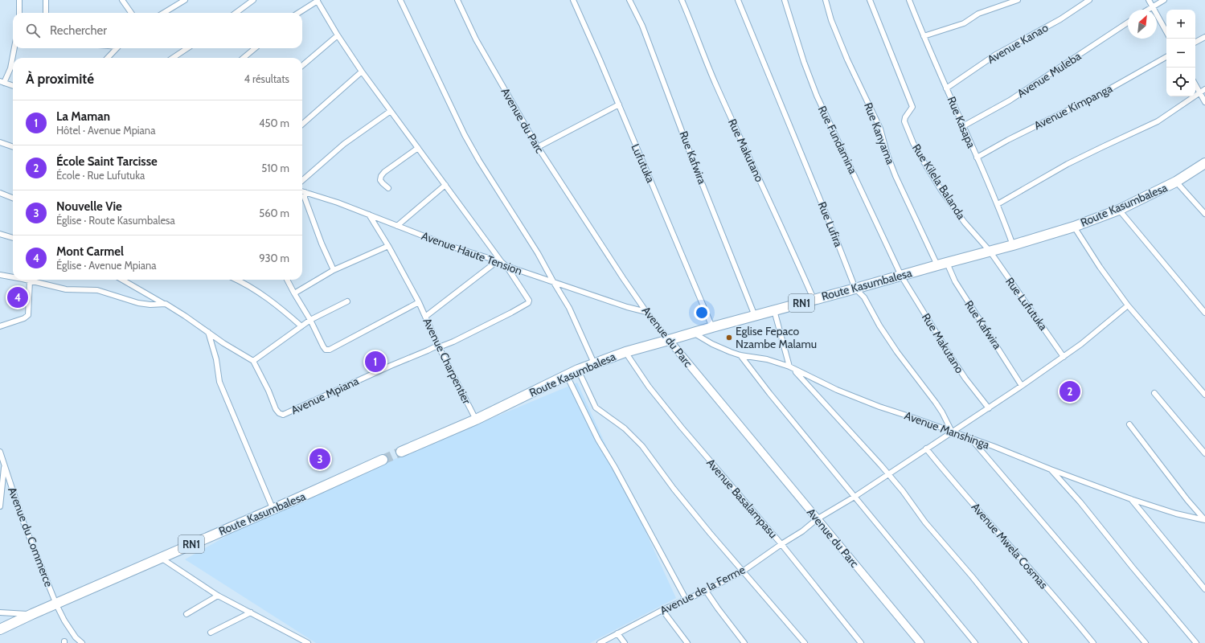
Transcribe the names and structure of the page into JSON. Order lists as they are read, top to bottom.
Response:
{
  "streets": {
    "highway": ["Route Kasumbalesa", "RN1"],
    "street": [
      "Avenue Kanao",
      "Avenue Muleba",
      "Avenue Kimpanga",
      "Avenue du Parc",
      "Rue Kasapa",
      "Rue Kanyama",
      "Rue Fundamina",
      "Rue Makutano",
      "Rue Kafwira",
      "Lufutuka",
      "Rue Kilela Balanda",
      "Rue Lufira",
      "Avenue Haute Tension",
      "Rue Lufutuka",
      "Avenue Charpentier",
      "Avenue Mpiana",
      "Avenue Manshinga",
      "Avenue Basalampasu",
      "Avenue du Commerce",
      "Avenue Mwela Cosmas",
      "Avenue de la Ferme"
    ]
  },
  "crossings": [
    ["Avenue Kanao", "Rue Kasapa"],
    ["Avenue Muleba", "Rue Kasapa"],
    ["Avenue Kimpanga", "Rue Kasapa"],
    ["Avenue du Parc", "Route Kasumbalesa"],
    ["Avenue du Parc", "Avenue Haute Tension"],
    ["Avenue du Parc", "Avenue de la Ferme"],
    ["Rue Kasapa", "Route Kasumbalesa"],
    ["Rue Kanyama", "Route Kasumbalesa"],
    ["Rue Fundamina", "Rue Makutano"],
    ["Rue Fundamina", "Route Kasumbalesa"],
    ["Rue Makutano", "Route Kasumbalesa"],
    ["Rue Makutano", "Avenue de la Ferme"],
    ["Rue Kafwira", "Route Kasumbalesa"],
    ["Rue Kafwira", "Avenue de la Ferme"],
    ["Lufutuka", "Route Kasumbalesa"],
    ["Rue Kilela Balanda", "Route Kasumbalesa"],
    ["Rue Kilela Balanda", "Rue Lufutuka"],
    ["Route Kasumbalesa", "Rue Lufira"],
    ["Route Kasumbalesa", "Rue Lufutuka"],
    ["Route Kasumbalesa", "Avenue Charpentier"],
    ["Route Kasumbalesa", "Avenue Manshinga"],
    ["Route Kasumbalesa", "Avenue Basalampasu"],
    ["Route Kasumbalesa", "Avenue du Commerce"],
    ["Rue Lufira", "Avenue Manshinga"],
    ["Rue Lufira", "Avenue de la Ferme"],
    ["Avenue Haute Tension", "Avenue Charpentier"],
    ["Avenue Haute Tension", "Avenue Mpiana"],
    ["Rue Lufutuka", "Avenue de la Ferme"],
    ["Avenue Charpentier", "Avenue Mpiana"],
    ["Avenue Manshinga", "Avenue de la Ferme"],
    ["Avenue Basalampasu", "Avenue de la Ferme"],
    ["Avenue Mwela Cosmas", "Avenue de la Ferme"]
  ],
  "places": ["Eglise Fepaco Nzambe Malamu"],
  "north": "top right",
  "page": {
    "map_buttons": ["+", "−"],
    "search": "Rechercher",
    "heading": ["À proximité", "4 résultats"],
    "list": [
      {
        "mark": "1",
        "name": "La Maman",
        "note": "Hôtel · Avenue Mpiana",
        "value": "450 m"
      },
      {
        "mark": "2",
        "name": "École Saint Tarcisse",
        "note": "École · Rue Lufutuka",
        "value": "510 m"
      },
      {
        "mark": "3",
        "name": "Nouvelle Vie",
        "note": "Église · Route Kasumbalesa",
        "value": "560 m"
      },
      {
        "mark": "4",
        "name": "Mont Carmel",
        "note": "Église · Avenue Mpiana",
        "value": "930 m"
      }
    ],
    "pins": [
      "4",
      "1",
      "2",
      "3"
    ]
  }
}
